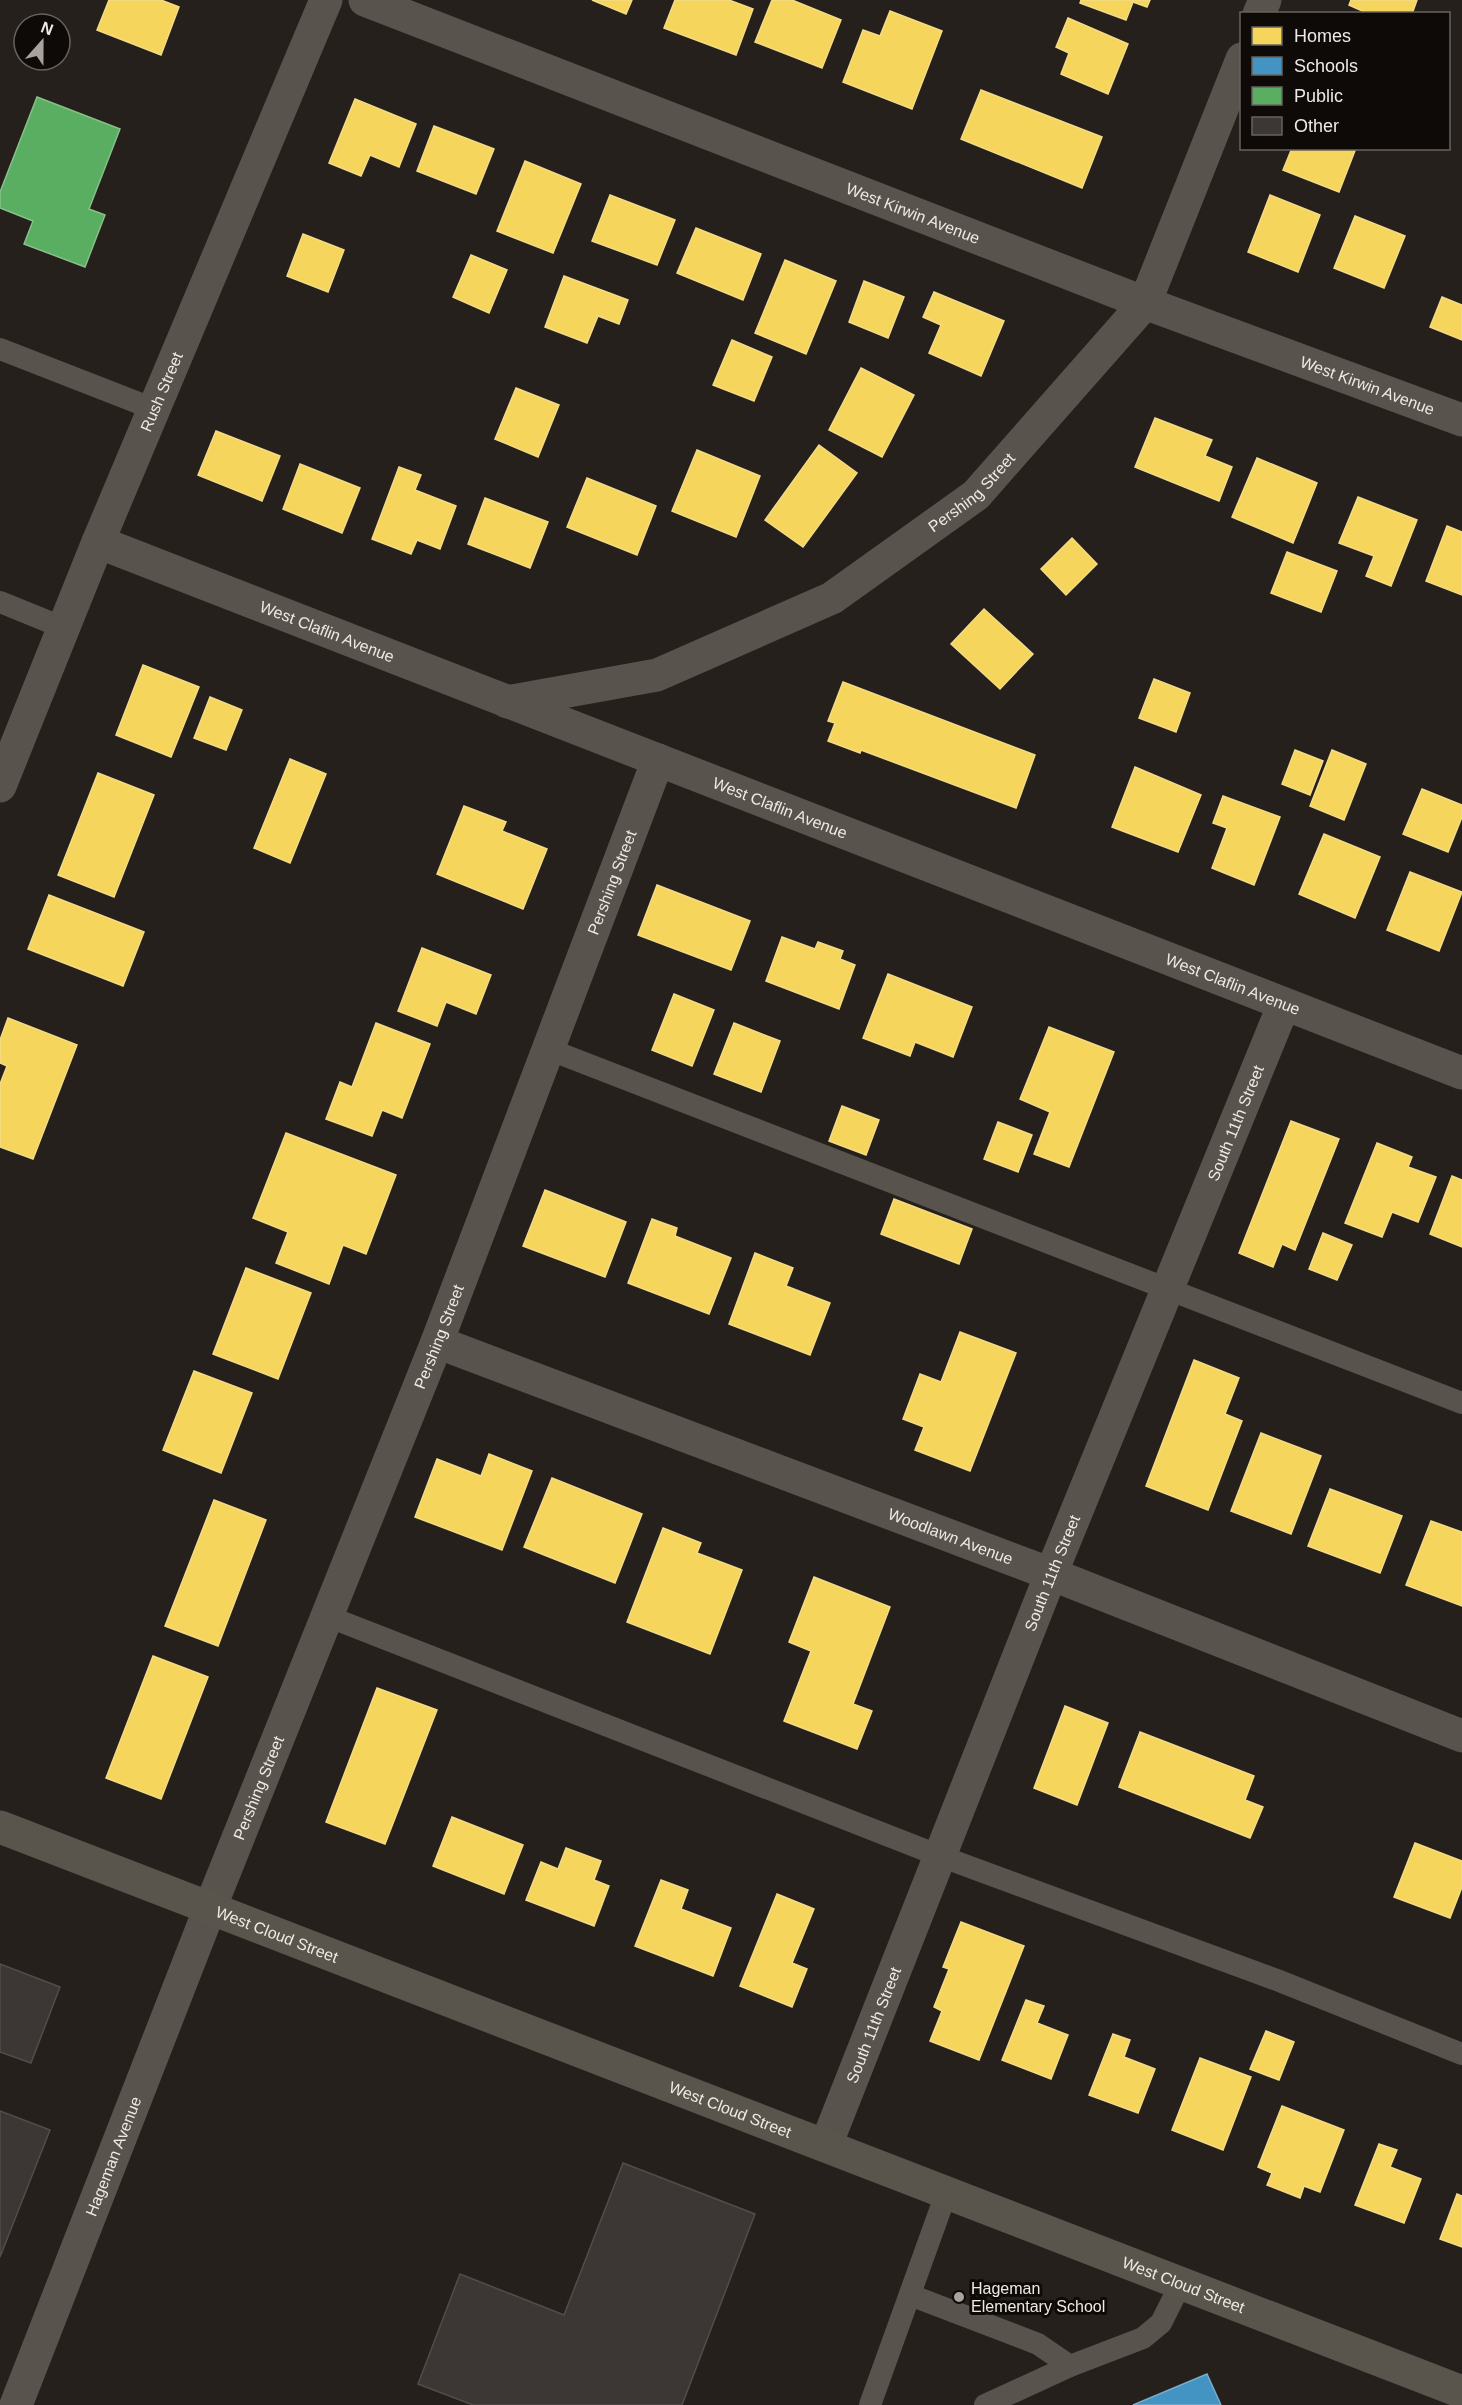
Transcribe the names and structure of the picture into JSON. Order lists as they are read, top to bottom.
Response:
{
  "streets": {
    "main road": ["West Cloud Street"],
    "street": [
      "West Kirwin Avenue",
      "Rush Street",
      "Pershing Street",
      "West Claflin Avenue",
      "South 11th Street",
      "Woodlawn Avenue",
      "Hageman Avenue"
    ]
  },
  "crossings": [
    ["West Kirwin Avenue", "Pershing Street"],
    ["Rush Street", "West Claflin Avenue"],
    ["Pershing Street", "West Claflin Avenue"],
    ["Pershing Street", "Woodlawn Avenue"],
    ["Pershing Street", "West Cloud Street"],
    ["Pershing Street", "Hageman Avenue"],
    ["West Claflin Avenue", "South 11th Street"],
    ["South 11th Street", "Woodlawn Avenue"],
    ["South 11th Street", "West Cloud Street"],
    ["West Cloud Street", "Hageman Avenue"]
  ],
  "places": ["Hageman Elementary School"],
  "legend": [
    "Homes",
    "Schools",
    "Public",
    "Other"
  ],
  "north": "top"
}
